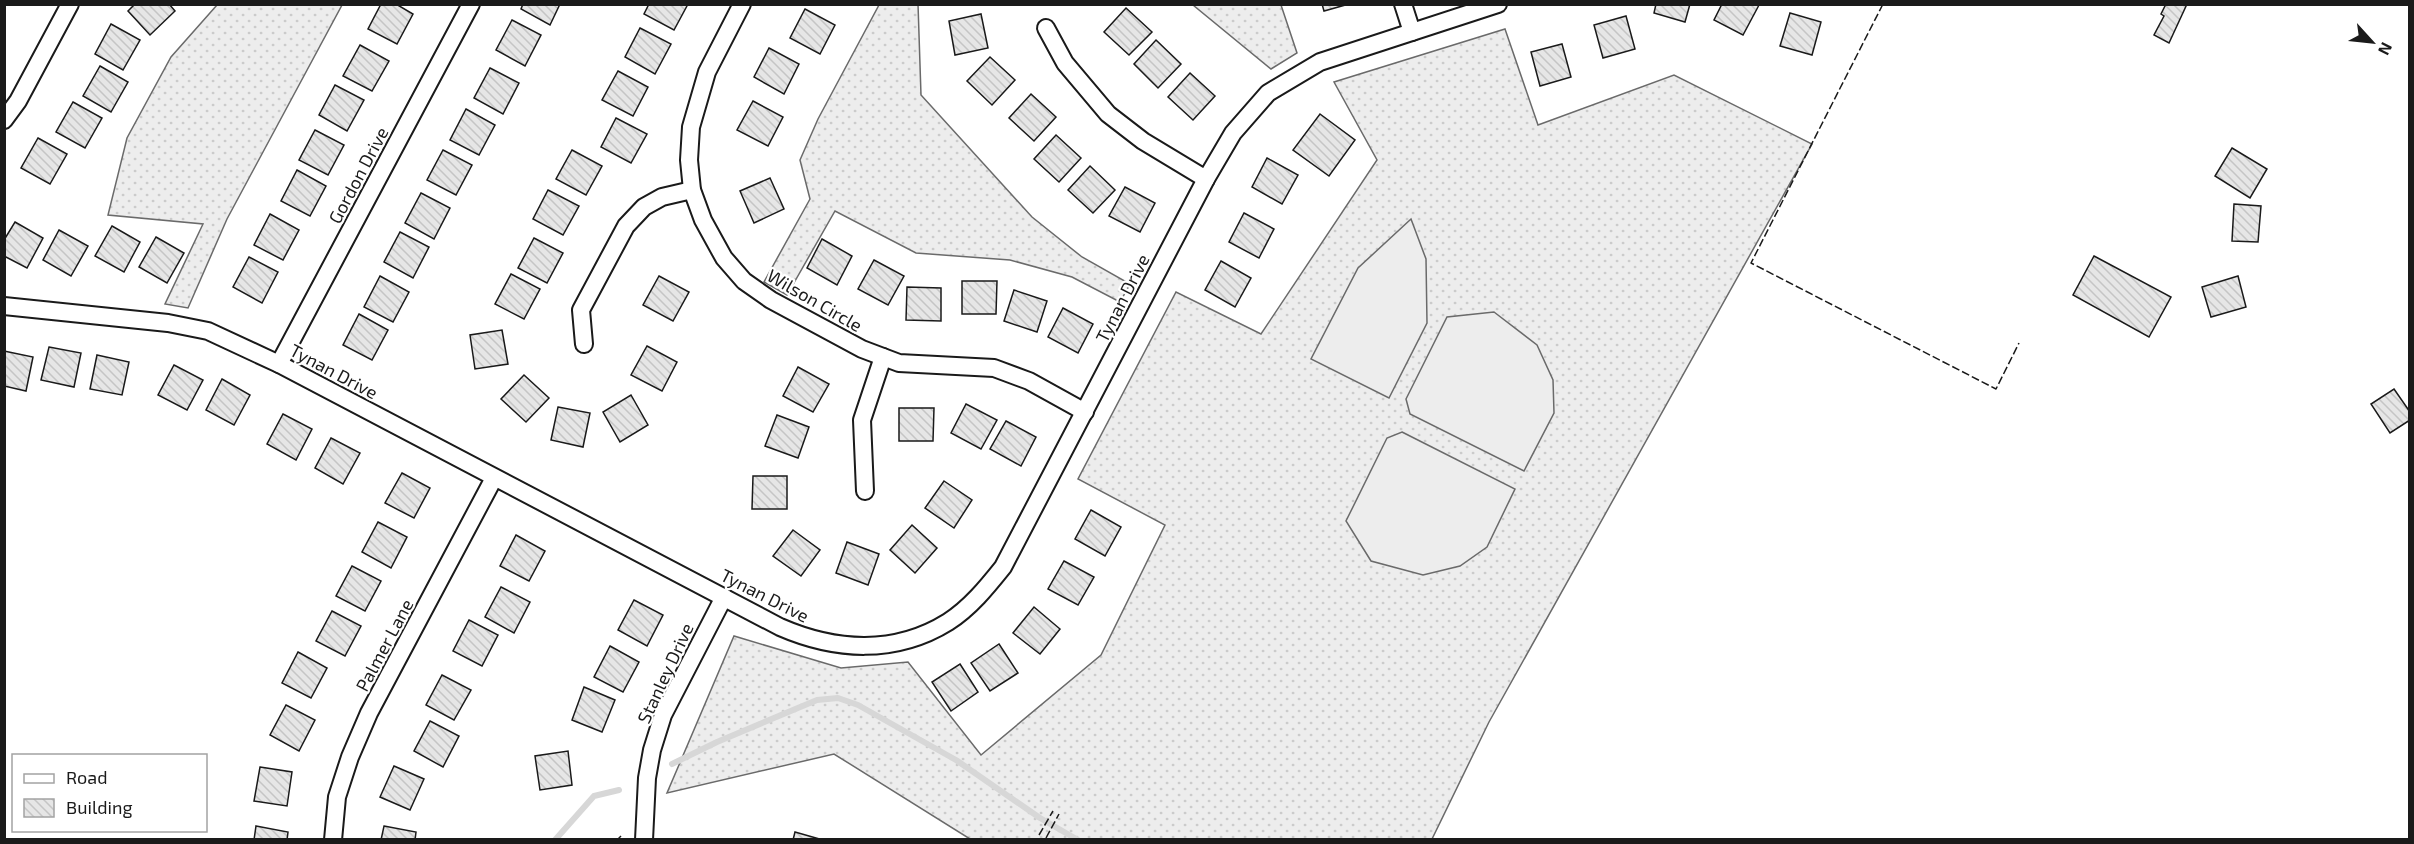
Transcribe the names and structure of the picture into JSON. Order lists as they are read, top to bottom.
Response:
{
  "streets": {
    "street": [
      "Gordon Drive",
      "Tynan Drive",
      "Wilson Circle",
      "Palmer Lane",
      "Stanley Drive"
    ]
  },
  "crossings": [
    ["Gordon Drive", "Tynan Drive"],
    ["Tynan Drive", "Wilson Circle"],
    ["Tynan Drive", "Palmer Lane"],
    ["Tynan Drive", "Stanley Drive"]
  ],
  "legend": ["Road", "Building"],
  "north": "bottom right"
}
